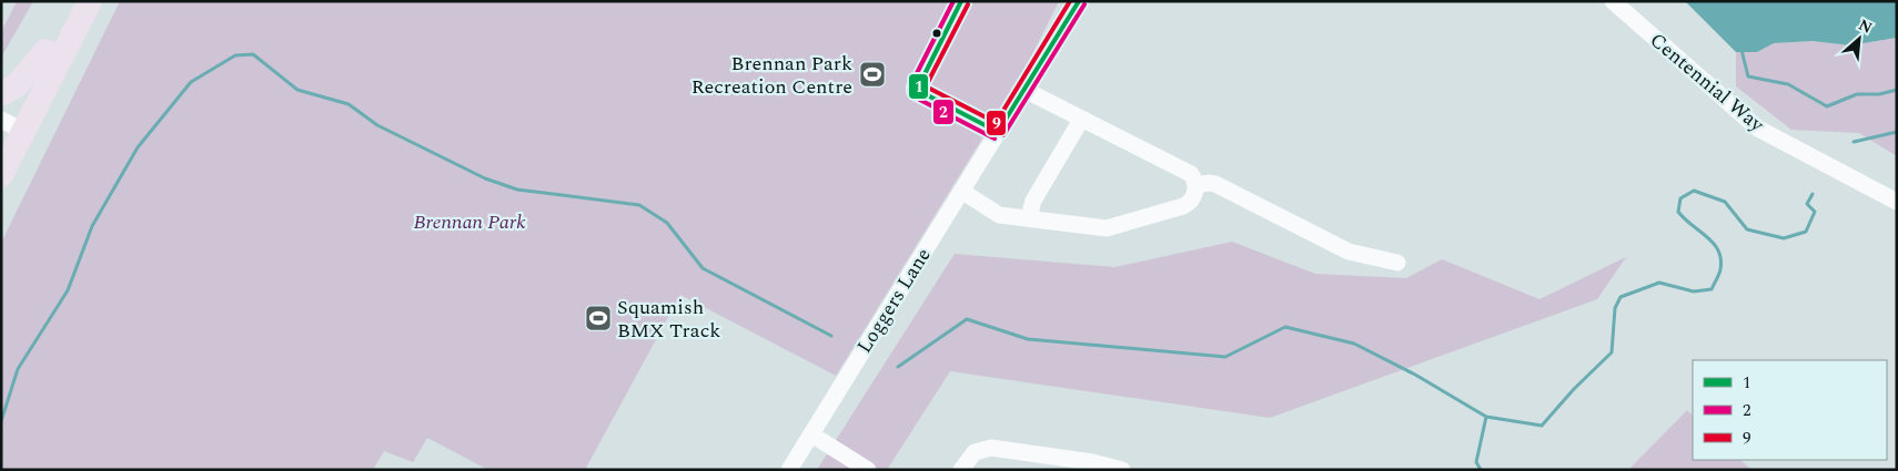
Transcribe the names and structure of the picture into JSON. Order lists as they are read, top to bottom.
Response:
{
  "streets": {
    "street": ["Centennial Way", "Loggers Lane"]
  },
  "parks": ["Brennan Park"],
  "places": {
    "sports": ["Brennan Park Recreation Centre", "Squamish BMX Track"]
  },
  "lines": ["transit line 1", "transit line 2", "transit line 9"],
  "legend": ["1", "2", "9"],
  "north": "top right"
}
